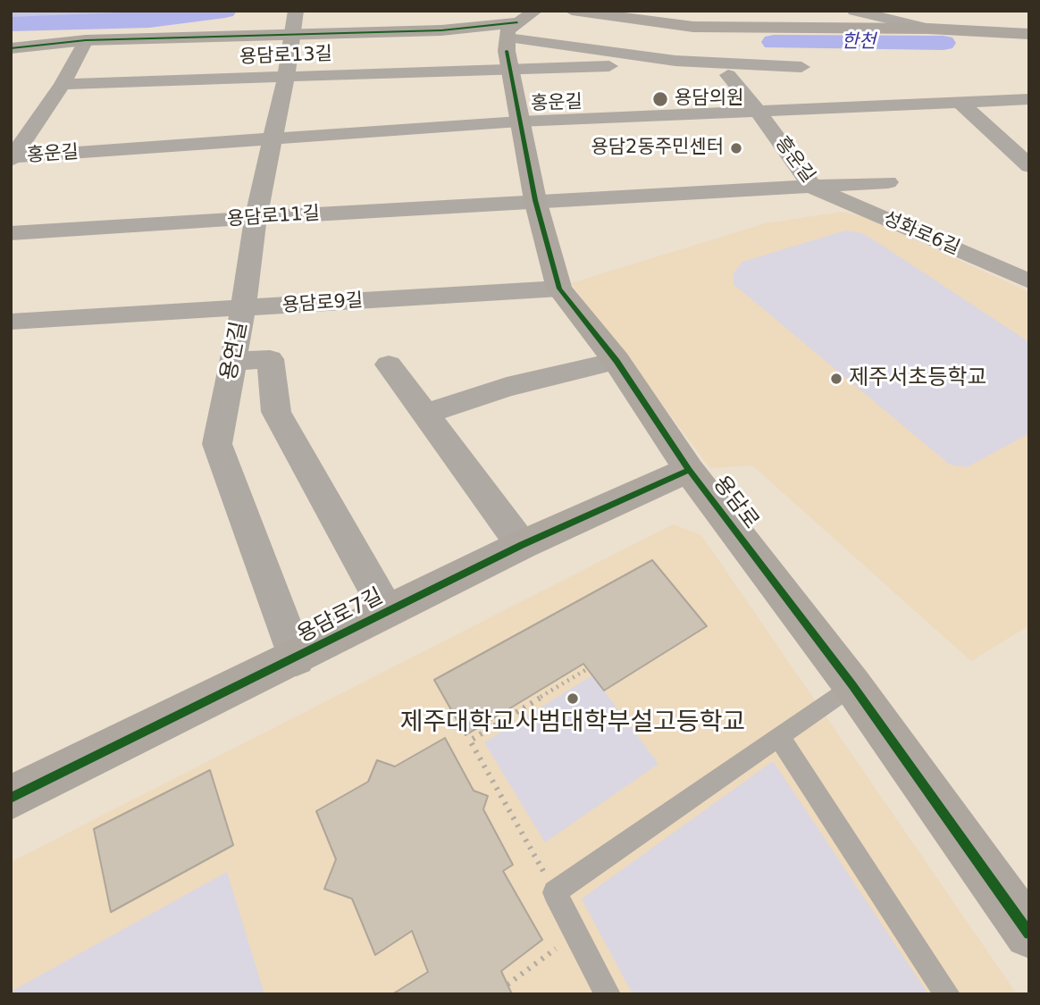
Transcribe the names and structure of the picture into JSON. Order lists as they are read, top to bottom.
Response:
{
  "streets": {
    "street": [
      "용담로13길",
      "홍운길",
      "흥운길",
      "용담로11길",
      "성화로6길",
      "용담로9길",
      "용연길",
      "용담로",
      "용담로7길"
    ]
  },
  "crossings": [
    ["용담로13길", "홍운길"],
    ["용담로13길", "용연길"],
    ["용담로13길", "용담로"],
    ["홍운길", "흥운길"],
    ["홍운길", "용연길"],
    ["홍운길", "용담로"],
    ["흥운길", "성화로6길"],
    ["용담로11길", "용연길"],
    ["용담로11길", "용담로"],
    ["용담로9길", "용연길"],
    ["용담로9길", "용담로"],
    ["용연길", "용담로7길"],
    ["용담로", "용담로7길"]
  ],
  "water": ["한천"],
  "places": [
    "용담의원",
    "용담2동주민센터",
    "제주서초등학교",
    "제주대학교사범대학부설고등학교"
  ]
}
